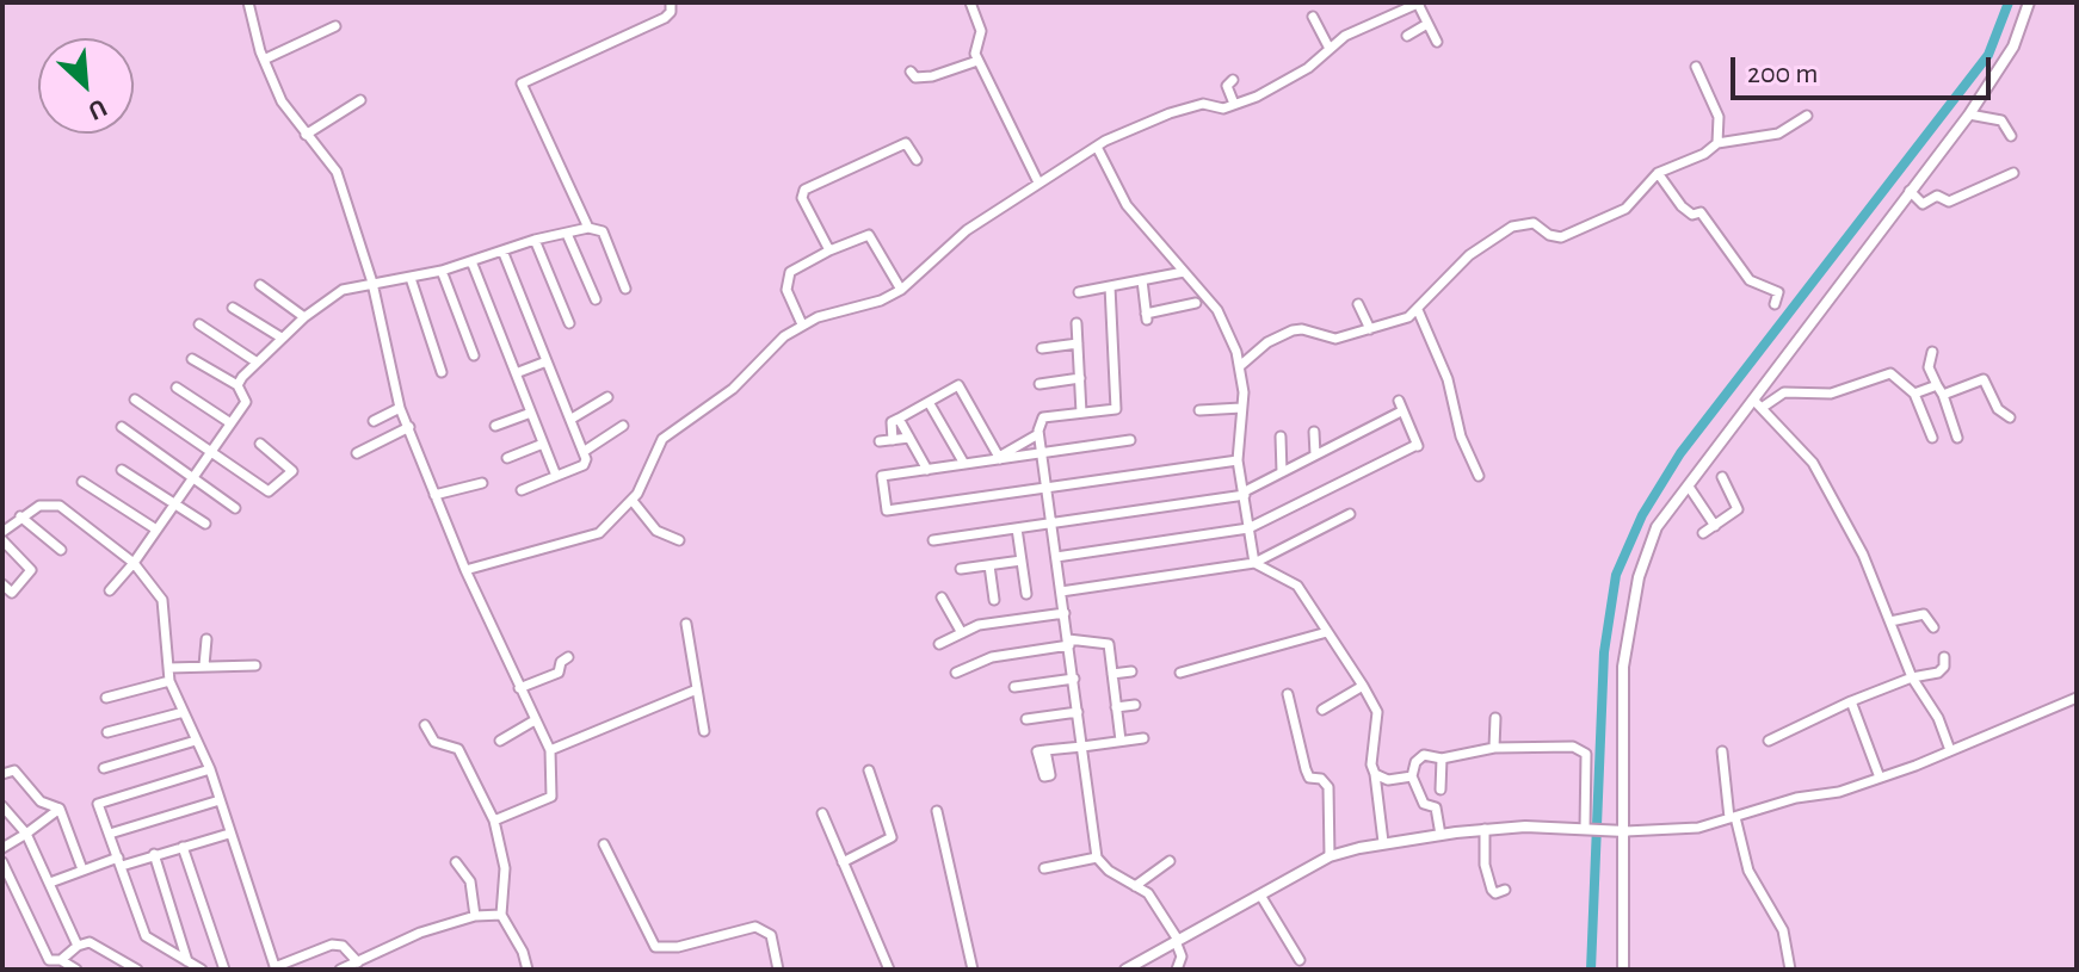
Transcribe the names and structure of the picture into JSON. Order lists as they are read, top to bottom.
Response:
{
  "scale_bar": "200 m",
  "north": "bottom right"
}
